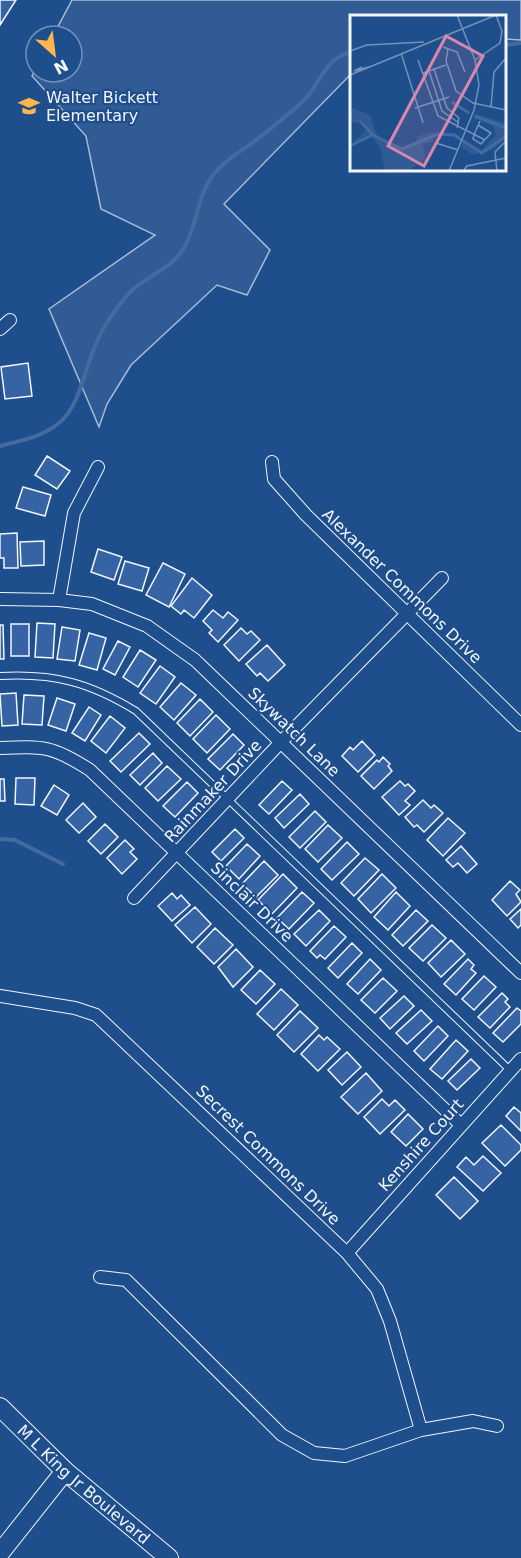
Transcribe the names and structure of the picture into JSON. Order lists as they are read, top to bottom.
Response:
{
  "streets": {
    "main road": ["M L King Jr Boulevard"],
    "street": [
      "Alexander Commons Drive",
      "Skywatch Lane",
      "Rainmaker Drive",
      "Sinclair Drive",
      "Kenshire Court",
      "Secrest Commons Drive"
    ]
  },
  "crossings": [
    ["Alexander Commons Drive", "Rainmaker Drive"],
    ["Skywatch Lane", "Rainmaker Drive"],
    ["Rainmaker Drive", "Sinclair Drive"],
    ["Sinclair Drive", "Kenshire Court"],
    ["Kenshire Court", "Secrest Commons Drive"]
  ],
  "places": {
    "school or university": ["Walter Bickett Elementary"]
  },
  "north": "bottom right"
}
